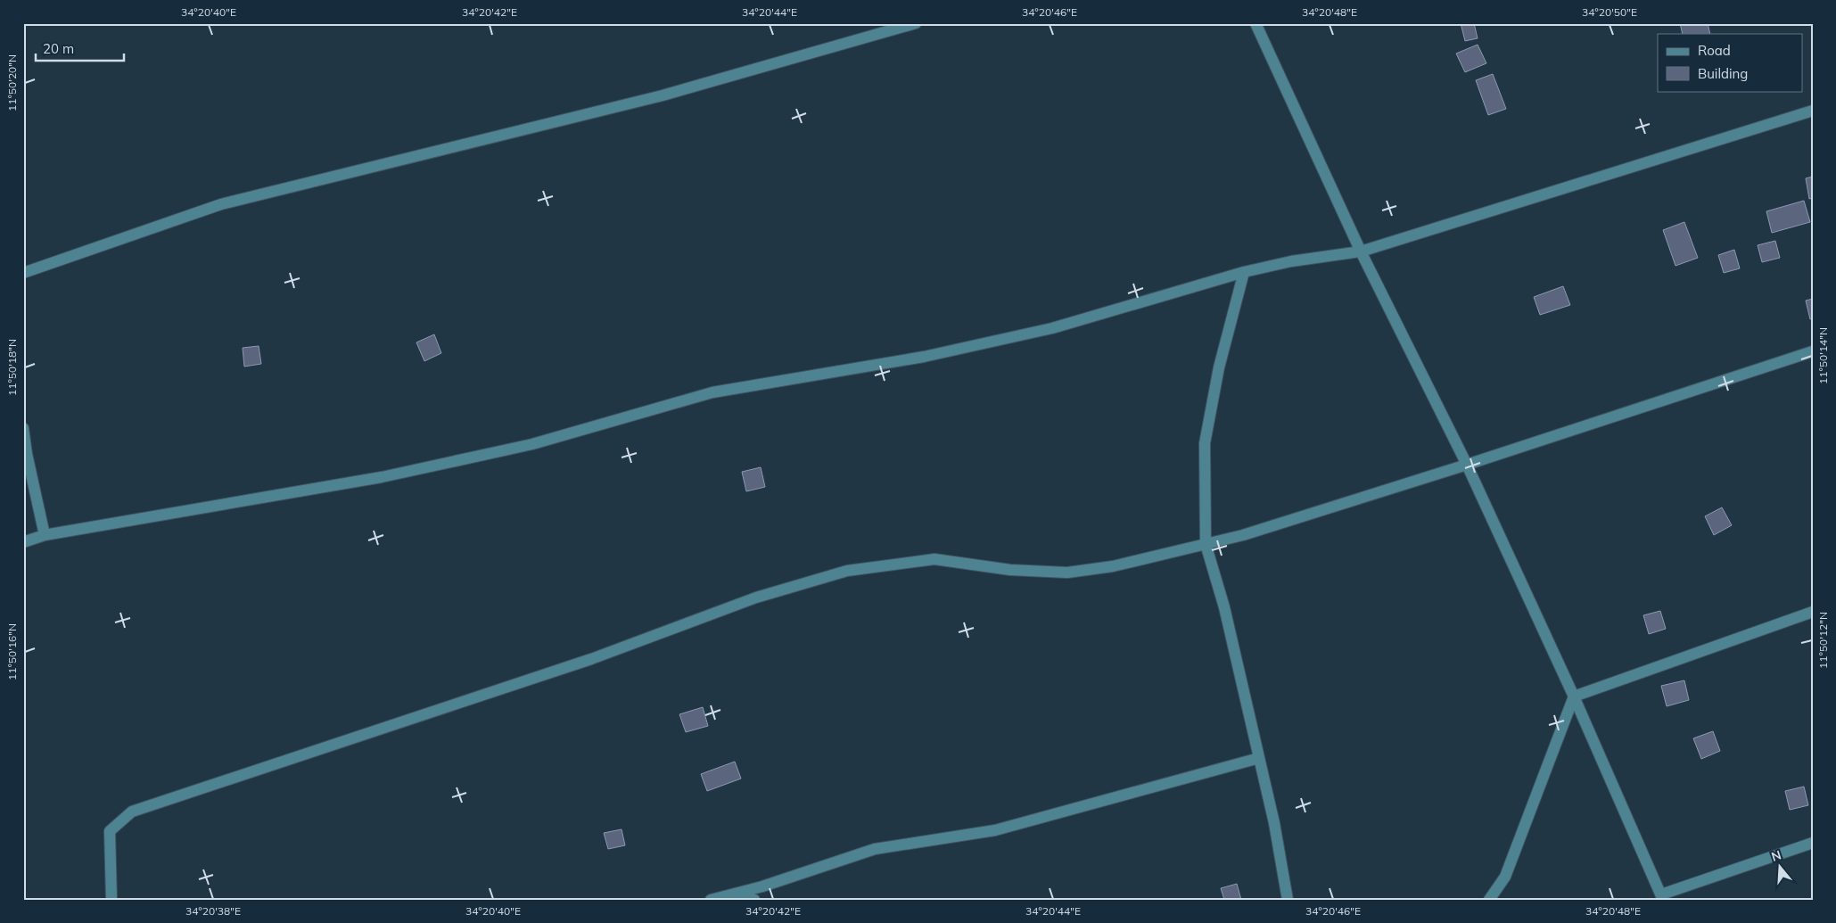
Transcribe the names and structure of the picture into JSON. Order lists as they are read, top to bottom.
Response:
{
  "legend": ["Road", "Building"],
  "scale_bar": "20 m",
  "north": "top",
  "coordinates": [
    "34°20'40\"E",
    "34°20'42\"E",
    "34°20'44\"E",
    "34°20'46\"E",
    "34°20'48\"E",
    "34°20'50\"E",
    "11°50'20\"N",
    "11°50'14\"N",
    "11°50'18\"N",
    "11°50'12\"N",
    "11°50'16\"N",
    "34°20'38\"E"
  ]
}
